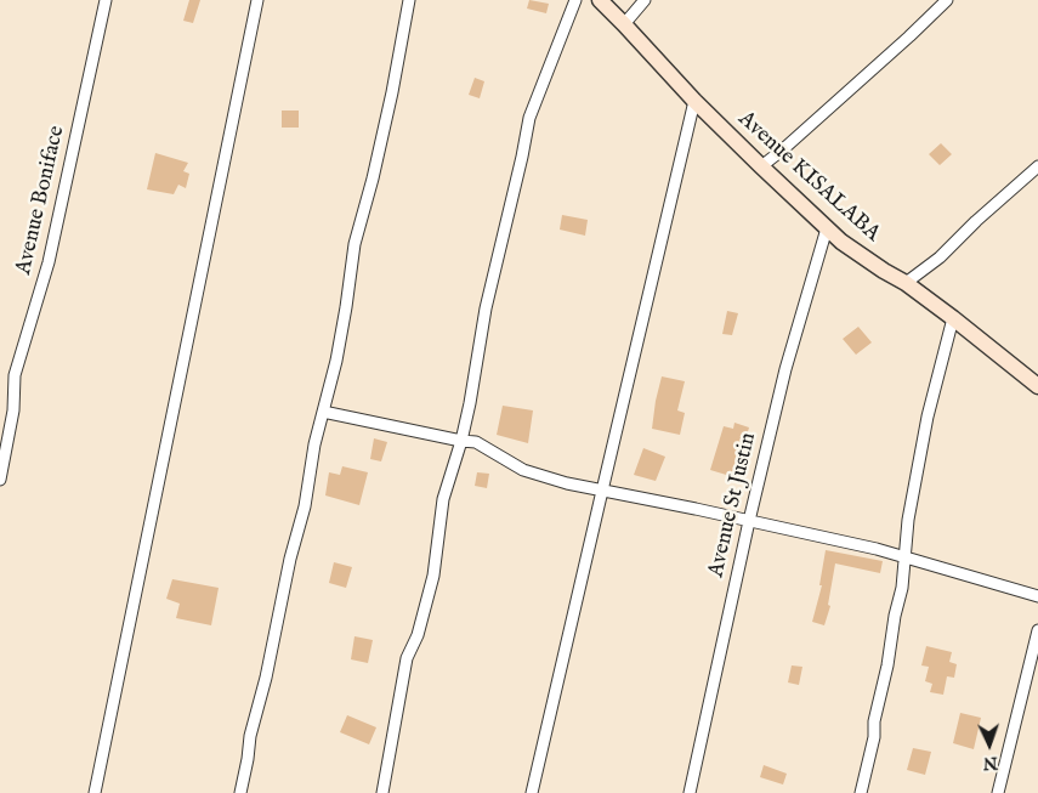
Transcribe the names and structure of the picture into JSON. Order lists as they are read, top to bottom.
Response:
{
  "streets": {
    "street": ["Avenue KISALABA", "Avenue Boniface", "Avenue St Justin"]
  },
  "crossings": [
    ["Avenue KISALABA", "Avenue St Justin"]
  ],
  "north": "bottom"
}
